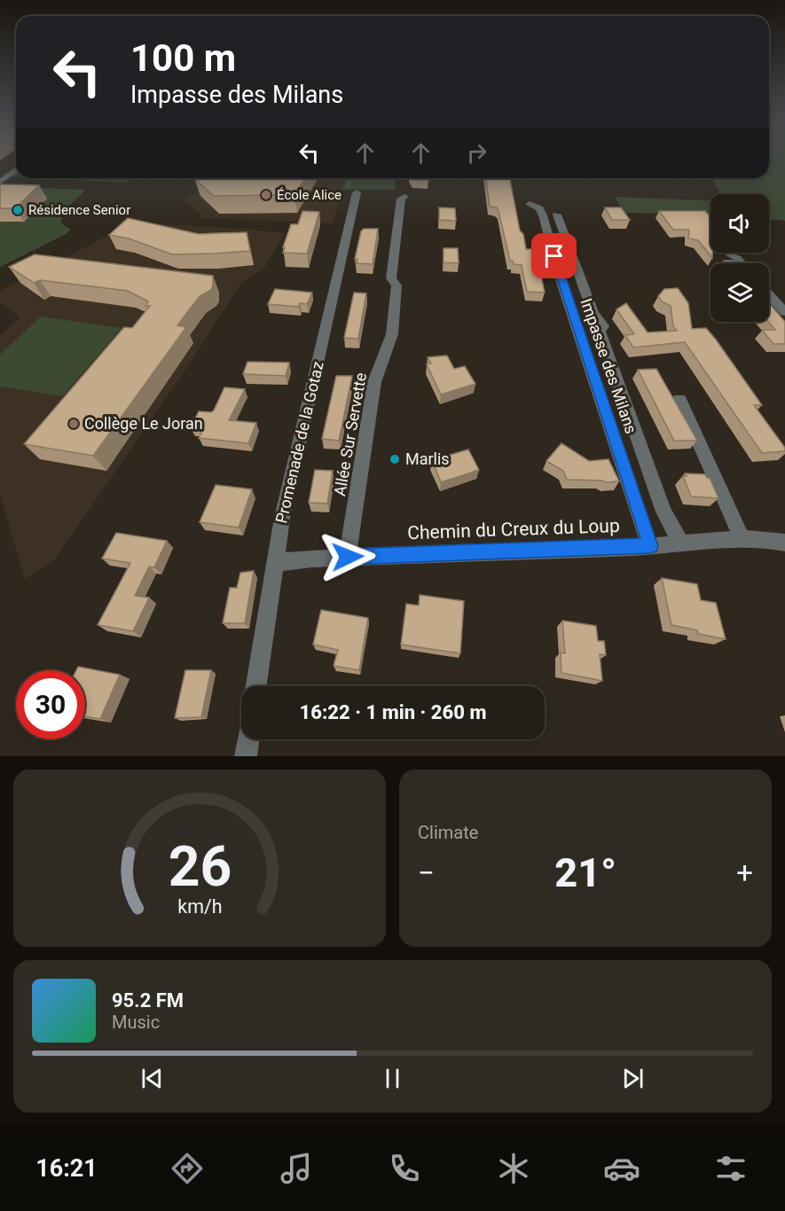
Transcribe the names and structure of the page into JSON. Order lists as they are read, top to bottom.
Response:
{
  "streets": {
    "street": [
      "Impasse des Milans",
      "Allée Sur Servette",
      "Promenade de la Gotaz",
      "Chemin du Creux du Loup"
    ]
  },
  "crossings": [
    ["Impasse des Milans", "Chemin du Creux du Loup"],
    ["Allée Sur Servette", "Chemin du Creux du Loup"],
    ["Promenade de la Gotaz", "Chemin du Creux du Loup"]
  ],
  "places": [
    "École Alice",
    "Résidence Senior",
    "Collège Le Joran",
    "Marlis"
  ],
  "page": {
    "turn": ["100 m", "Impasse des Milans"],
    "limit": "30",
    "trip": "16:22 · 1 min · 260 m",
    "tile": "Climate",
    "heat": ["−", "21°", "+"],
    "song": ["95.2 FM", "Music"],
    "tabs": "16:21",
    "gauge": ["26", "km/h"]
  }
}
